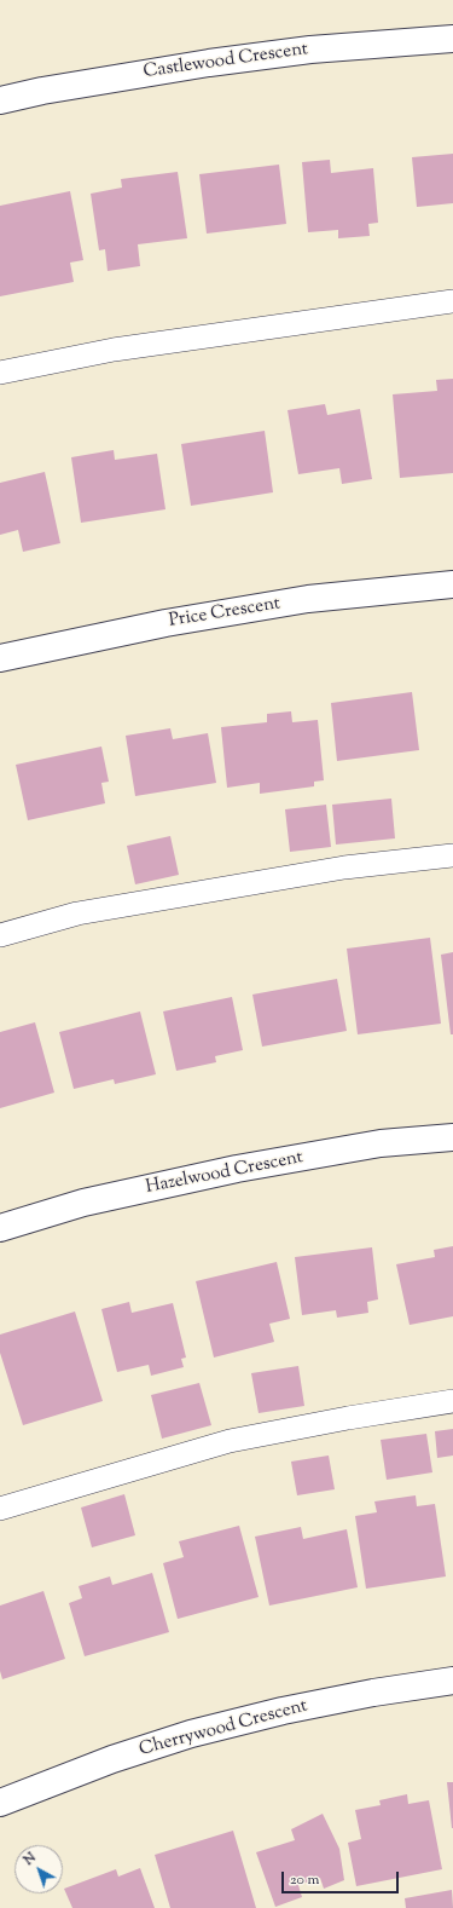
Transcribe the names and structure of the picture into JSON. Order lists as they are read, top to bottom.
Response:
{
  "streets": {
    "street": [
      "Castlewood Crescent",
      "Price Crescent",
      "Hazelwood Crescent",
      "Cherrywood Crescent"
    ]
  },
  "scale_bar": "20 m",
  "north": "top left"
}
